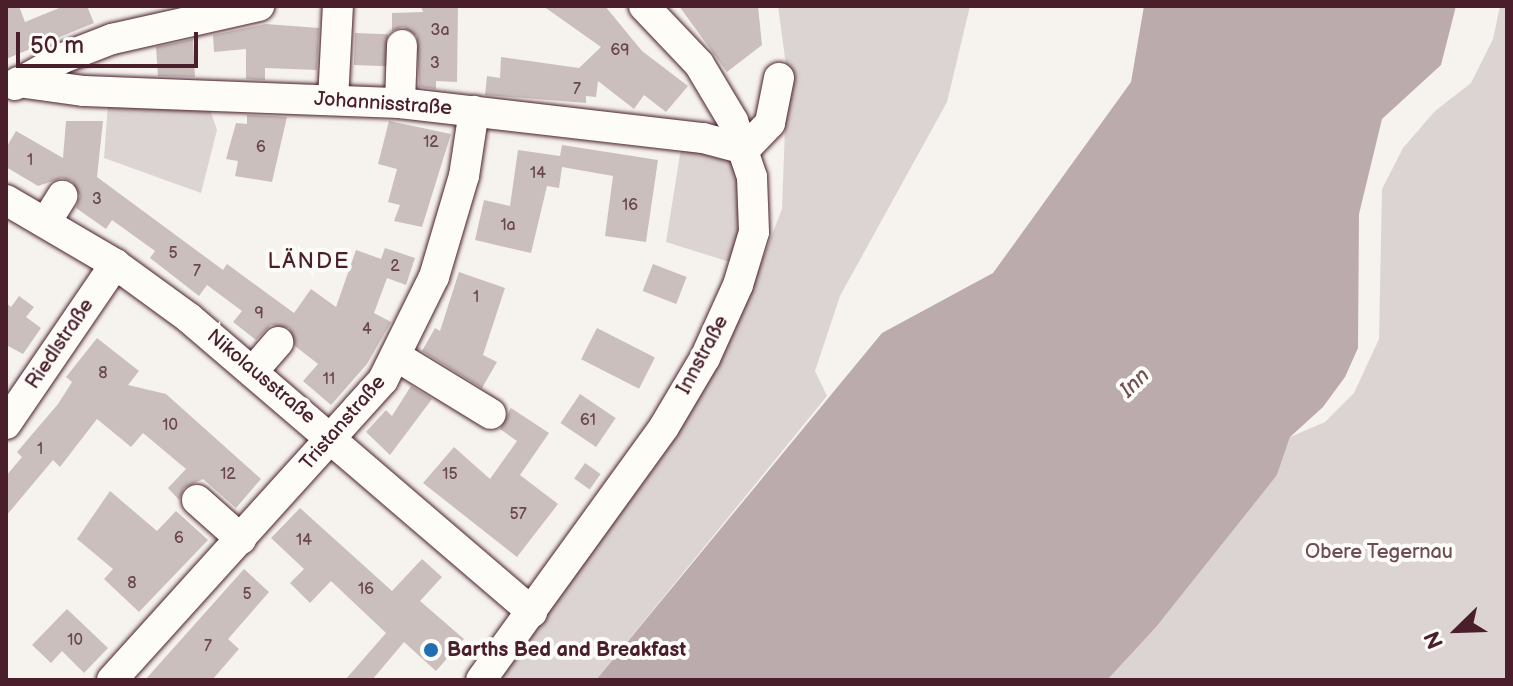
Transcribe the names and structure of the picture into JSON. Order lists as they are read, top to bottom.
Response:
{
  "streets": {
    "street": [
      "Johannisstraße",
      "Riedlstraße",
      "Innstraße",
      "Nikolausstraße",
      "Tristanstraße"
    ]
  },
  "crossings": [
    ["Johannisstraße", "Innstraße"],
    ["Johannisstraße", "Tristanstraße"],
    ["Riedlstraße", "Nikolausstraße"],
    ["Innstraße", "Nikolausstraße"],
    ["Nikolausstraße", "Tristanstraße"]
  ],
  "districts": ["LÄNDE"],
  "water": ["Inn"],
  "parks": ["Obere Tegernau"],
  "places": ["Barths Bed and Breakfast"],
  "house_numbers": [
    "3a",
    "69",
    "3",
    "7",
    "12",
    "6",
    "1",
    "14",
    "3",
    "16",
    "1a",
    "5",
    "2",
    "7",
    "1",
    "9",
    "4",
    "8",
    "11",
    "61",
    "10",
    "1",
    "12",
    "15",
    "57",
    "6",
    "14",
    "8",
    "16",
    "5",
    "10",
    "7"
  ],
  "scale_bar": "50 m",
  "north": "bottom left"
}
